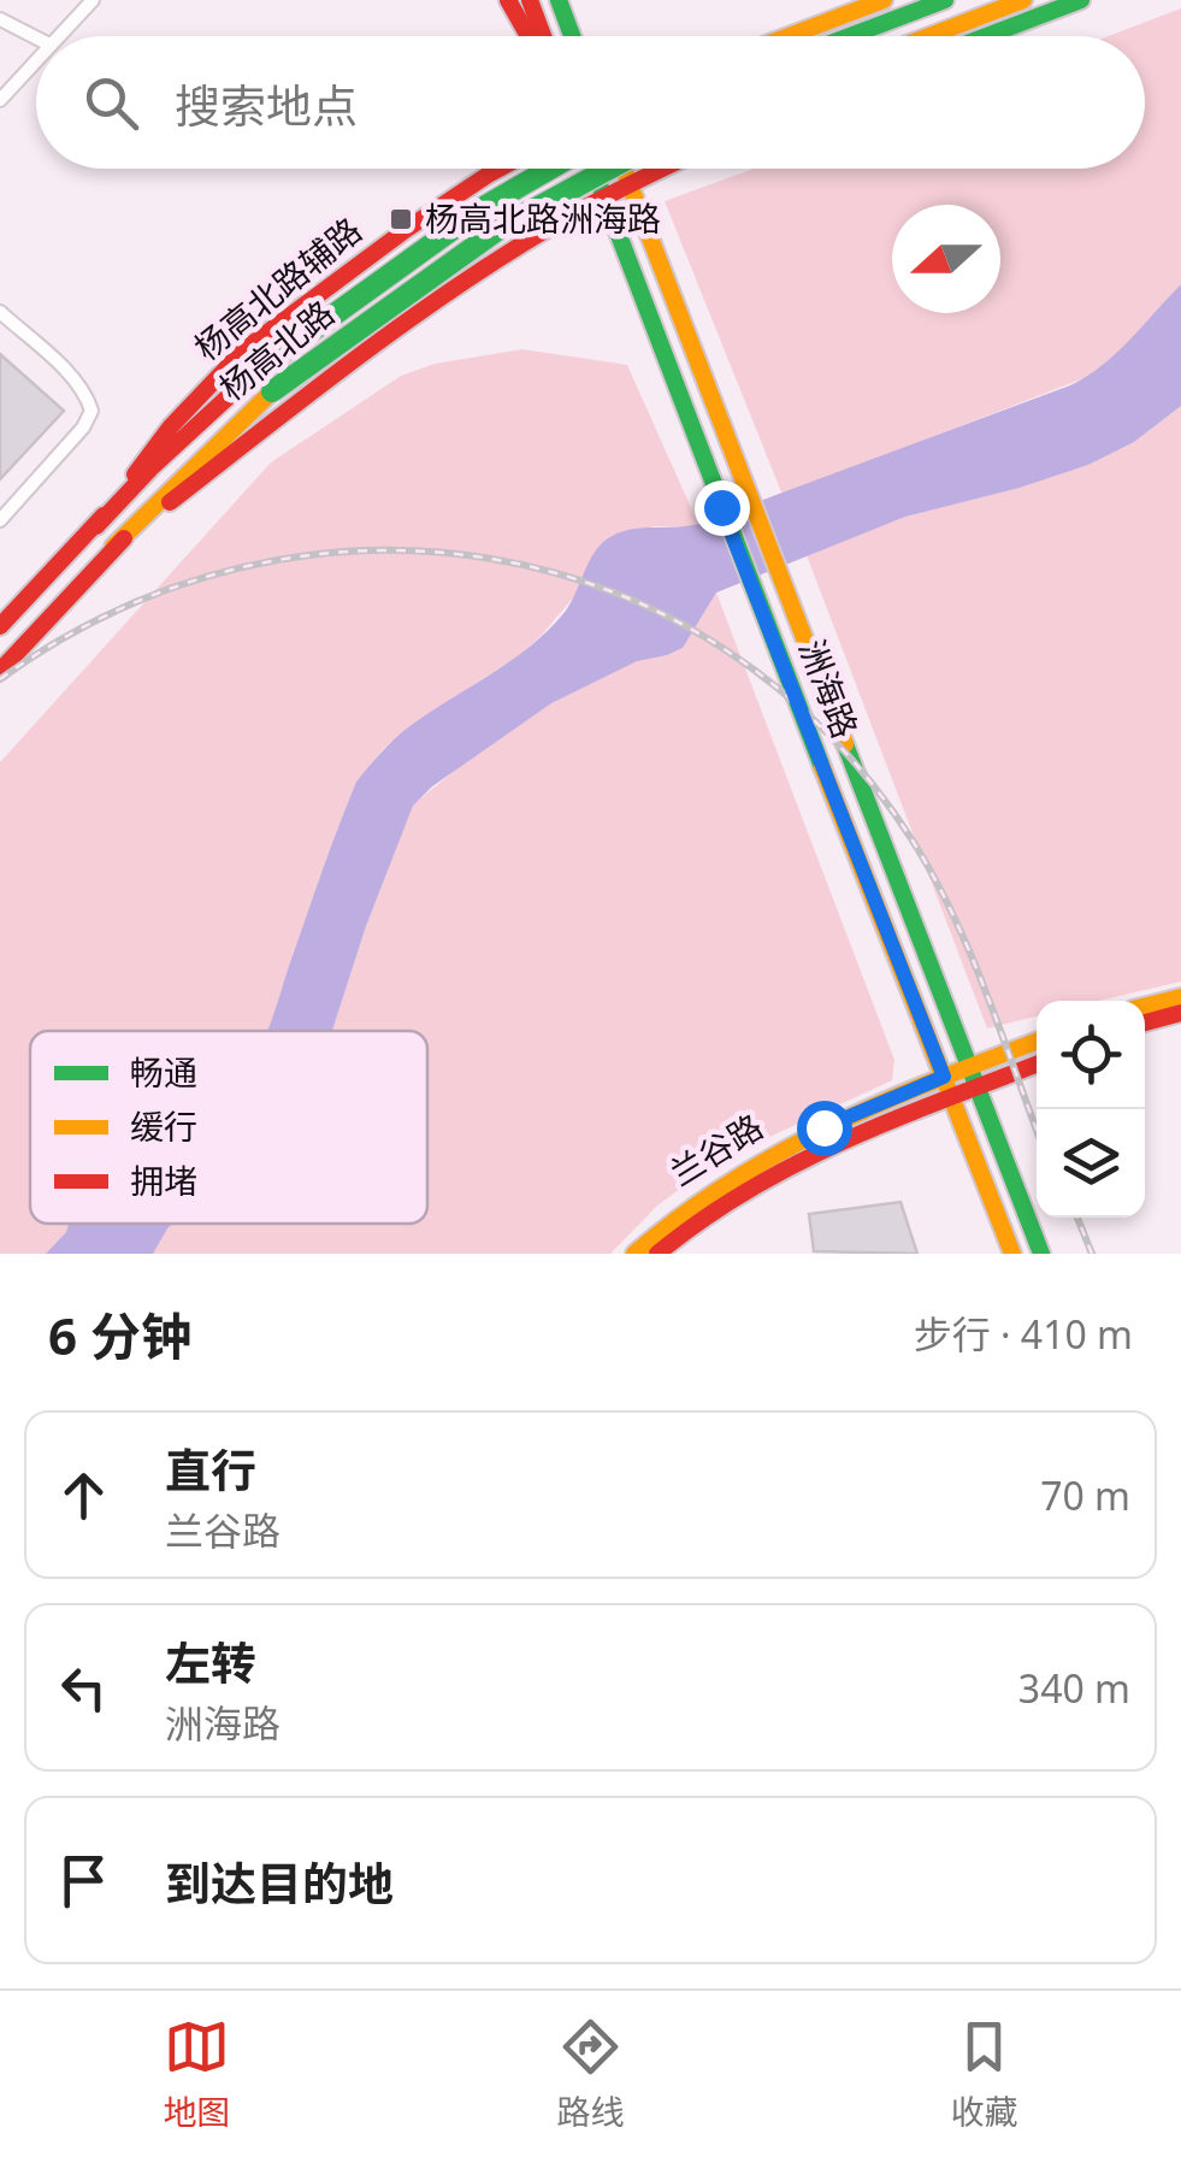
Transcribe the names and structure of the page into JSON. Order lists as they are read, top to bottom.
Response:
{
  "streets": {
    "main road": [
      "杨高北路辅路",
      "杨高北路",
      "洲海路",
      "兰谷路"
    ]
  },
  "crossings": [
    ["杨高北路辅路", "杨高北路"],
    ["洲海路", "兰谷路"]
  ],
  "places": {
    "transit": ["杨高北路洲海路"]
  },
  "legend": ["畅通", "缓行", "拥堵"],
  "north": "left",
  "page": {
    "search": "搜索地点",
    "heading": ["6 分钟", "步行 · 410 m"],
    "list": [
      ["直行", "兰谷路", "70 m"],
      ["左转", "洲海路", "340 m"],
      "到达目的地"
    ],
    "nav": ["地图", "路线", "收藏"]
  }
}
